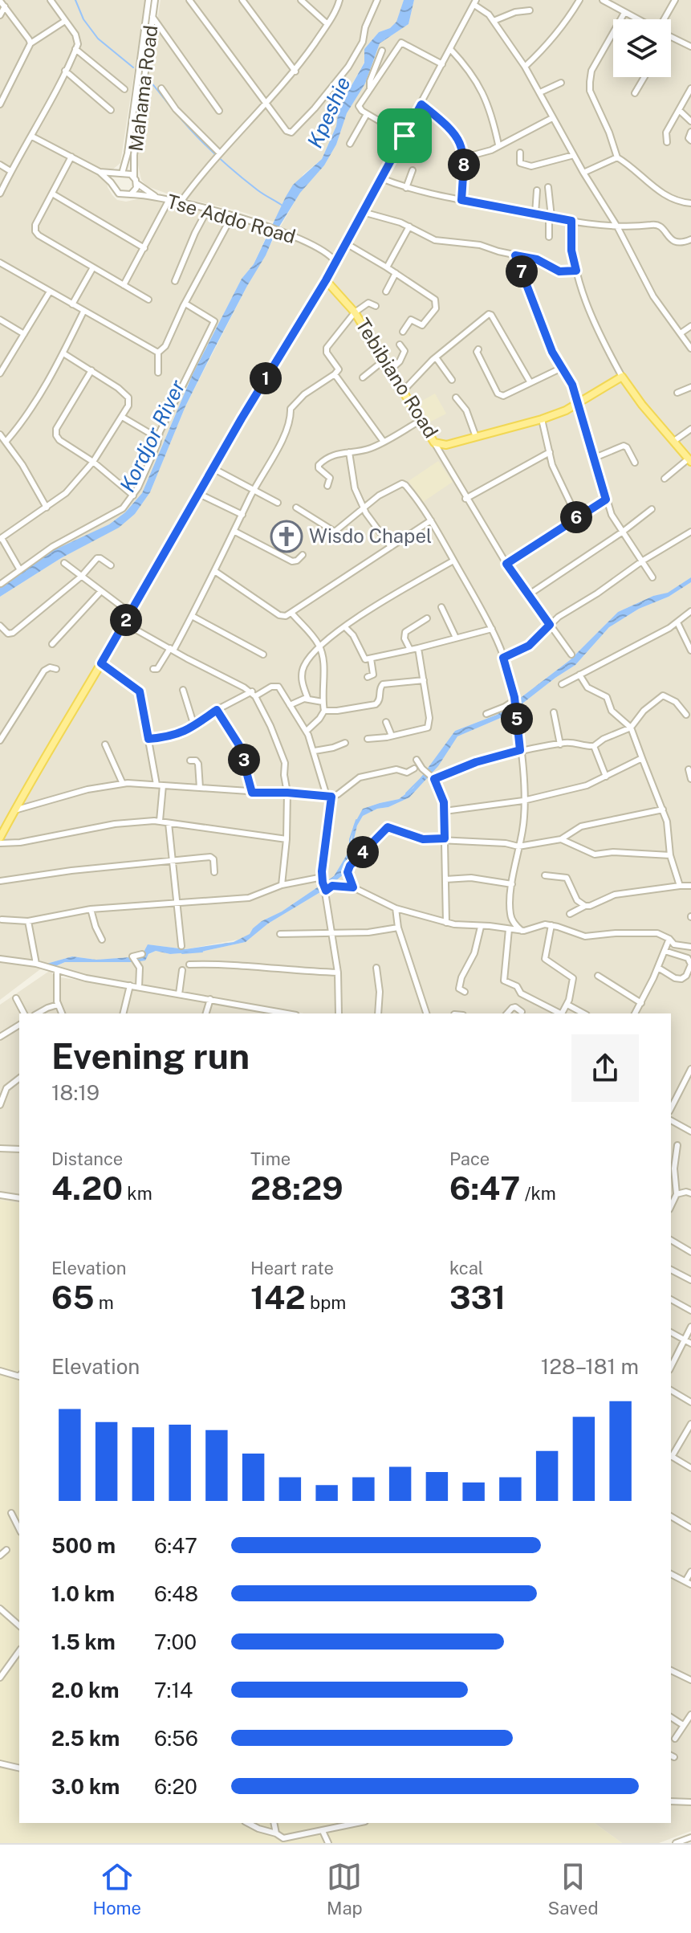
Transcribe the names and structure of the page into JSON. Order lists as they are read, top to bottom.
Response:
{
  "streets": {
    "main road": ["Tebibiano Road"],
    "street": ["Mahama Road", "Tse Addo Road"]
  },
  "crossings": [
    ["Mahama Road", "Tse Addo Road"]
  ],
  "water": ["Kpeshie", "Kordjor River"],
  "places": {
    "church": ["Wisdo Chapel"]
  },
  "page": {
    "pins": [
      "8",
      "7",
      "1",
      "6",
      "2",
      "5",
      "3",
      "4"
    ],
    "heading": ["Evening run", "18:19"],
    "stats": [
      ["Distance", "4.20 km"],
      ["Time", "28:29"],
      ["Pace", "6:47 /km"],
      ["Elevation", "65 m"],
      ["Heart rate", "142 bpm"],
      ["kcal", "331"]
    ],
    "chart": ["Elevation", "128–181 m"],
    "list": [
      {
        "name": "500 m",
        "note": "6:47"
      },
      {
        "name": "1.0 km",
        "note": "6:48"
      },
      {
        "name": "1.5 km",
        "note": "7:00"
      },
      {
        "name": "2.0 km",
        "note": "7:14"
      },
      {
        "name": "2.5 km",
        "note": "6:56"
      },
      {
        "name": "3.0 km",
        "note": "6:20"
      }
    ],
    "tabs": ["Home", "Map", "Saved"]
  }
}
